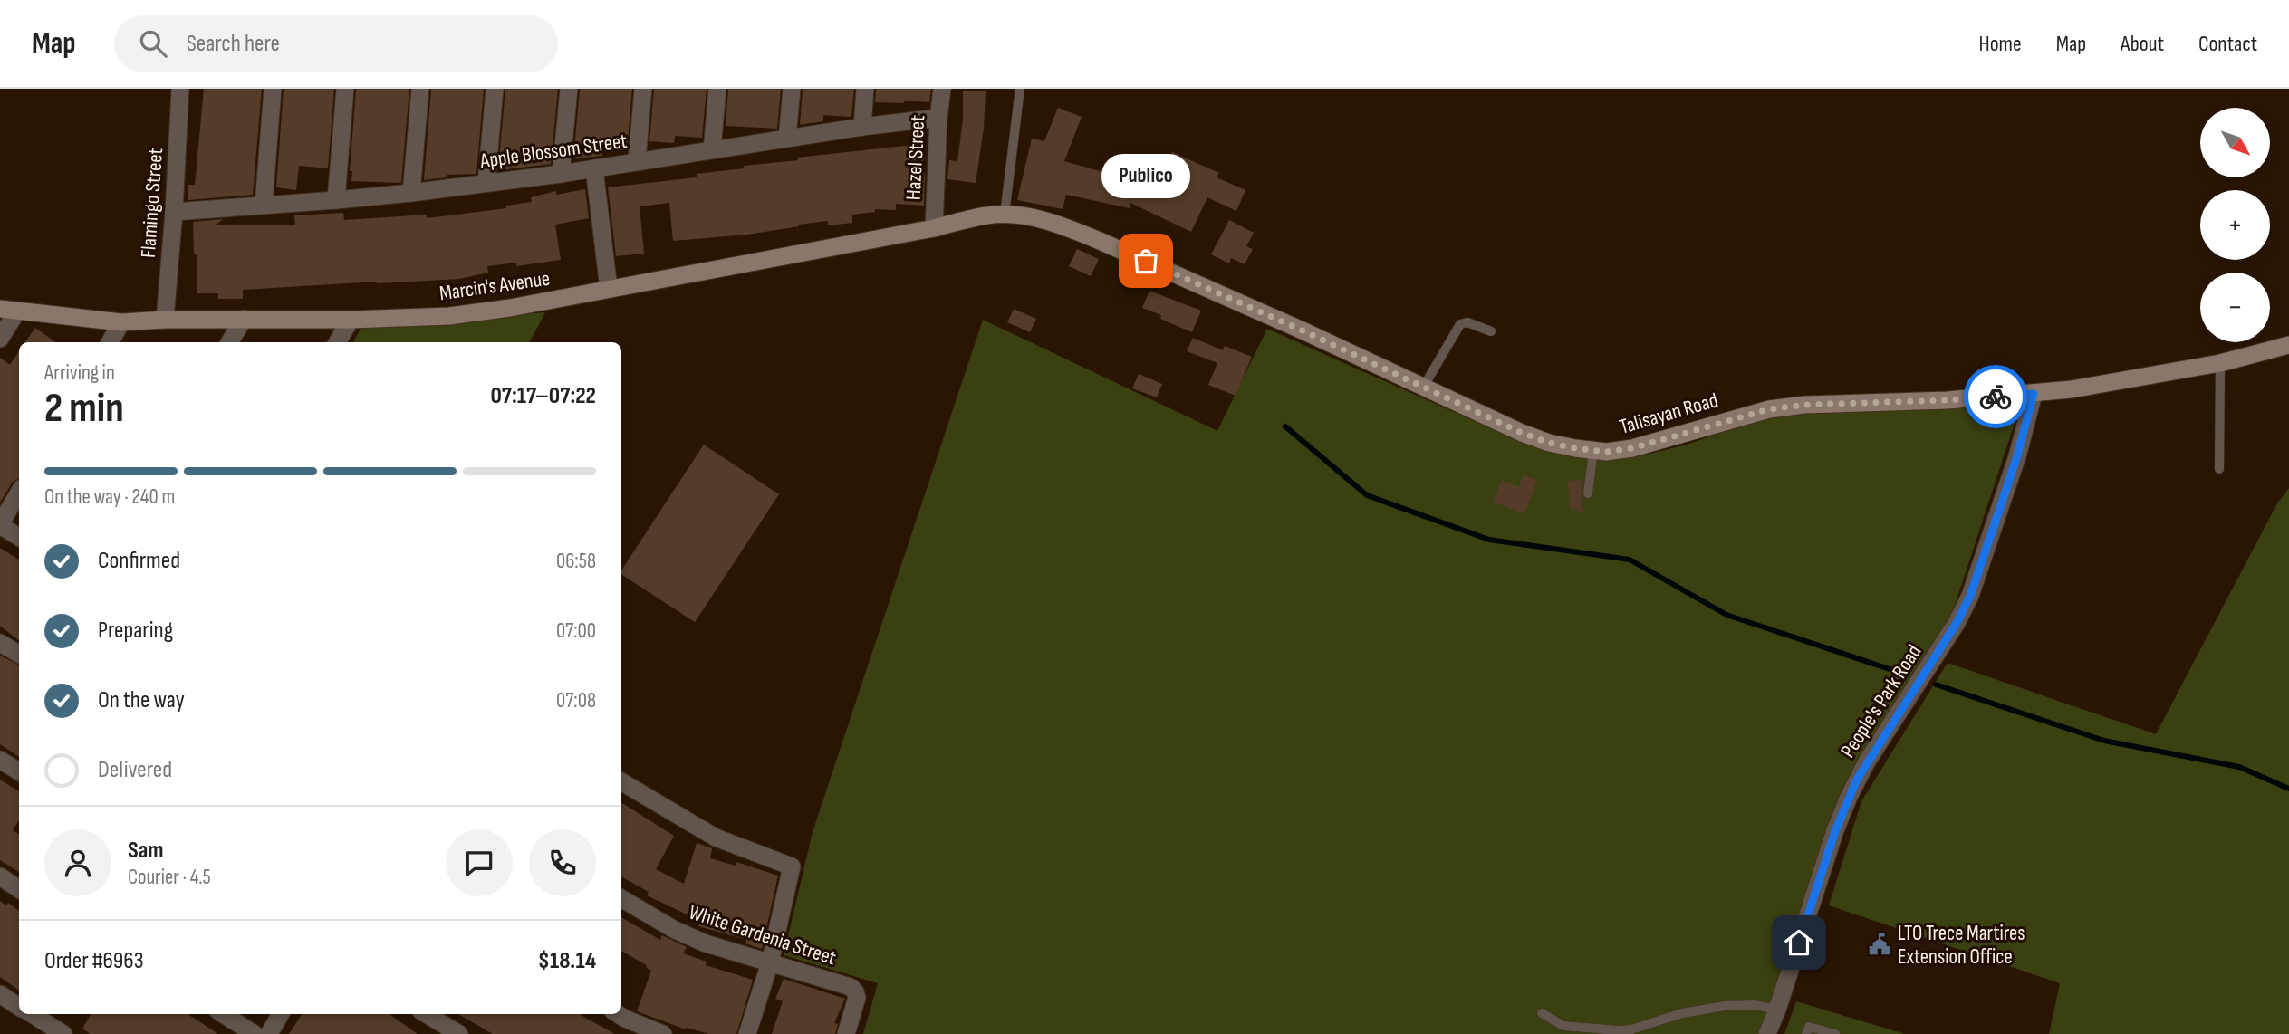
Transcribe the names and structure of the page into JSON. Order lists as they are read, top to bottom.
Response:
{
  "streets": {
    "main road": ["Marcin's Avenue", "Talisayan Road"],
    "street": [
      "Apple Blossom Street",
      "Hazel Street",
      "Flamingo Street",
      "People's Park Road",
      "White Gardenia Street"
    ]
  },
  "crossings": [
    ["Apple Blossom Street", "Hazel Street"],
    ["Apple Blossom Street", "Flamingo Street"],
    ["Hazel Street", "Marcin's Avenue"],
    ["Flamingo Street", "Marcin's Avenue"],
    ["Marcin's Avenue", "Talisayan Road"],
    ["Talisayan Road", "People's Park Road"]
  ],
  "places": {
    "other": ["Publico"],
    "public building": ["LTO Trece Martires Extension Office"]
  },
  "north": "bottom right",
  "page": {
    "header": "Map",
    "search": "Search here",
    "nav": [
      "Home",
      "Map",
      "About",
      "Contact"
    ],
    "map_buttons": ["+", "−"],
    "bubble": "Publico",
    "heading": ["2 min", "Arriving in", "07:17–07:22"],
    "panel": [
      "Sam",
      "Courier · 4.5",
      "Order #6963",
      "$18.14"
    ],
    "bar": "On the way · 240 m",
    "list": [
      ["Confirmed", "06:58"],
      ["Preparing", "07:00"],
      ["On the way", "07:08"],
      "Delivered"
    ]
  }
}
